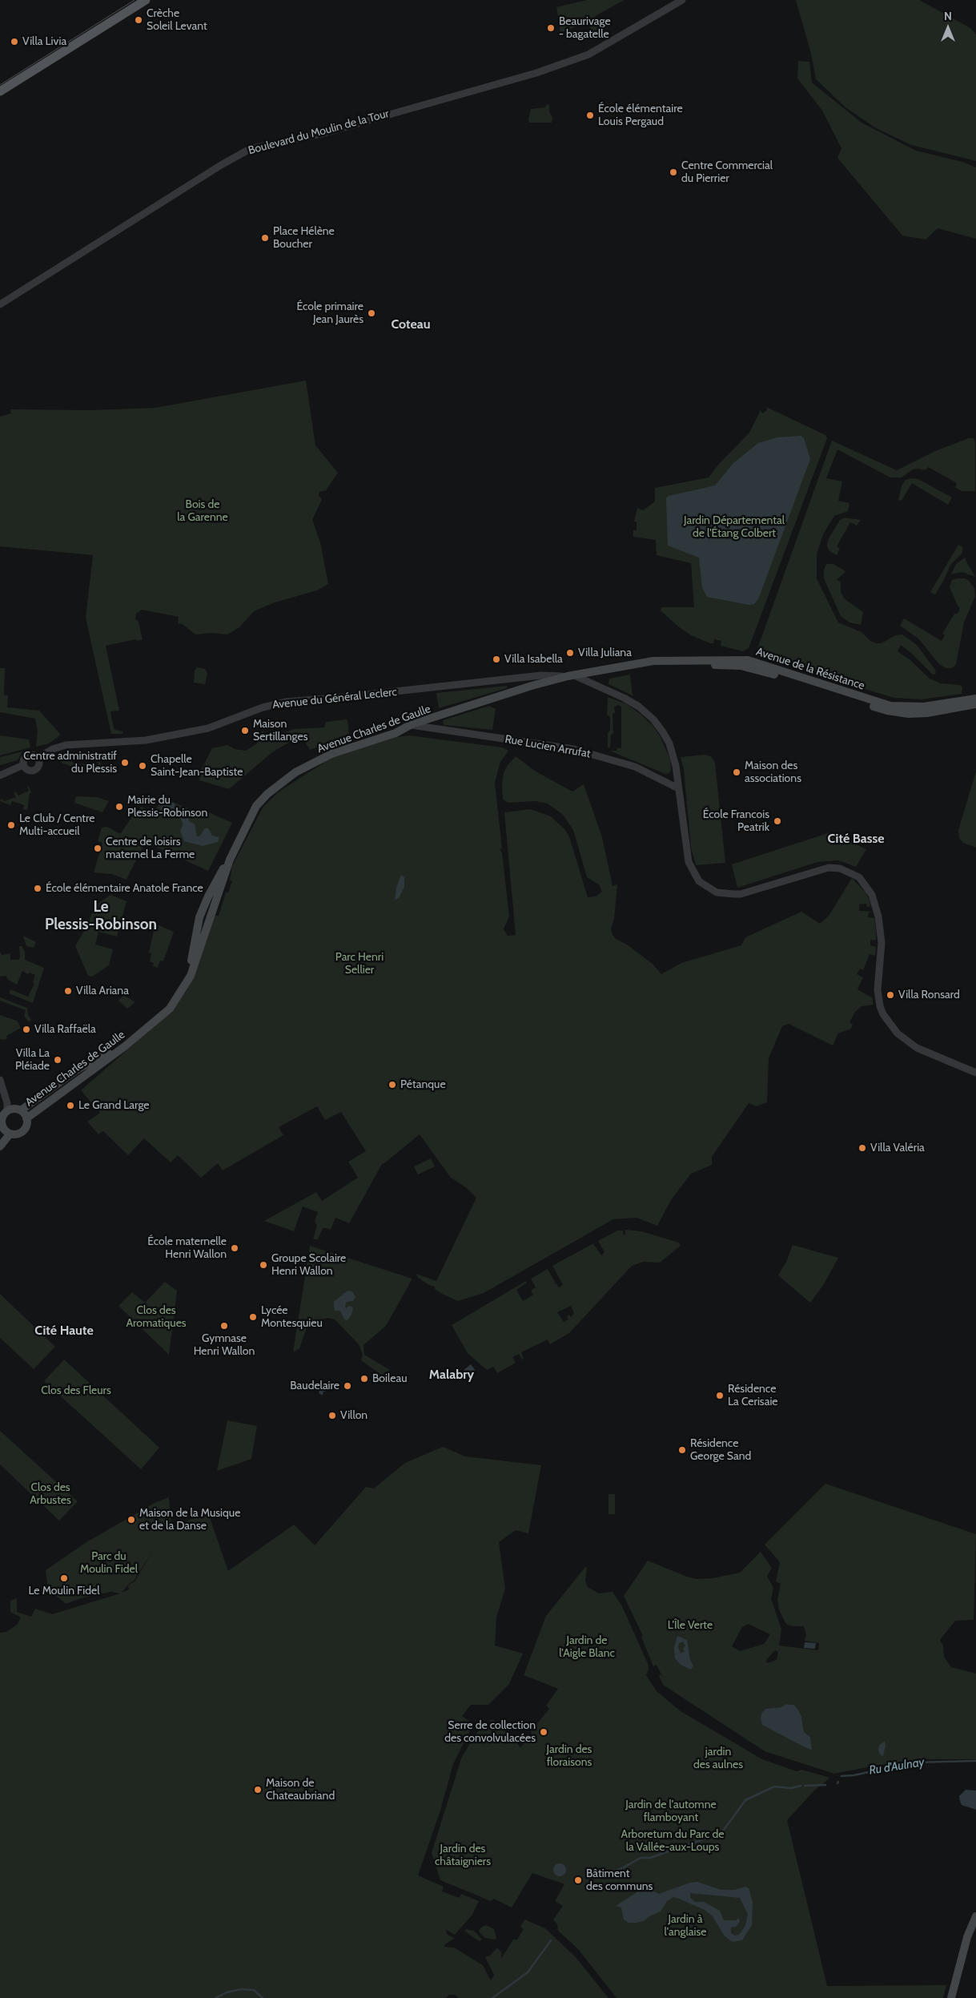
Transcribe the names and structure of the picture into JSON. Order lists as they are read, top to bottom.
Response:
{
  "streets": {
    "main road": ["Avenue de la Résistance", "Avenue Charles de Gaulle"],
    "street": ["Boulevard du Moulin de la Tour", "Avenue du Général Leclerc", "Rue Lucien Arrufat"]
  },
  "crossings": [
    ["Avenue de la Résistance", "Avenue du Général Leclerc"],
    ["Avenue de la Résistance", "Avenue Charles de Gaulle"],
    ["Avenue du Général Leclerc", "Avenue Charles de Gaulle"],
    ["Avenue Charles de Gaulle", "Rue Lucien Arrufat"]
  ],
  "districts": [
    "Coteau",
    "Cité Basse",
    "Le Plessis-Robinson",
    "Cité Haute",
    "Malabry"
  ],
  "water": ["Ru d'Aulnay"],
  "parks": [
    "Bois de la Garenne",
    "Jardin Départemental de l'Étang Colbert",
    "Parc Henri Sellier",
    "Clos des Aromatiques",
    "Clos des Fleurs",
    "Clos des Arbustes",
    "Parc du Moulin Fidel",
    "L'Île Verte",
    "Jardin de l’Aigle Blanc",
    "Jardin des floraisons",
    "jardin des aulnes",
    "Jardin de l'automne flamboyant",
    "Arboretum du Parc de la Vallée-aux-Loups",
    "Jardin des châtaigniers",
    "Jardin à l'anglaise"
  ],
  "places": [
    "Crèche Soleil Levant",
    "Beaurivage - bagatelle",
    "Villa Livia",
    "École élémentaire Louis Pergaud",
    "Centre Commercial du Pierrier",
    "Place Hélène Boucher",
    "École primaire Jean Jaurès",
    "Villa Juliana",
    "Villa Isabella",
    "Maison Sertillanges",
    "Centre administratif du Plessis",
    "Chapelle Saint-Jean-Baptiste",
    "Maison des associations",
    "Mairie du Plessis-Robinson",
    "École Francois Peatrik",
    "Le Club / Centre Multi-accueil",
    "Centre de loisirs maternel La Ferme",
    "École élémentaire Anatole France",
    "Villa Ariana",
    "Villa Ronsard",
    "Villa Raffaëla",
    "Villa La Pléiade",
    "Pétanque",
    "Le Grand Large",
    "Villa Valéria",
    "École maternelle Henri Wallon",
    "Groupe Scolaire Henri Wallon",
    "Lycée Montesquieu",
    "Gymnase Henri Wallon",
    "Boileau",
    "Baudelaire",
    "Résidence La Cerisaie",
    "Villon",
    "Résidence George Sand",
    "Maison de la Musique et de la Danse",
    "Le Moulin Fidel",
    "Serre de collection des convolvulacées",
    "Maison de Chateaubriand",
    "Bâtiment des communs"
  ],
  "north": "top"
}
